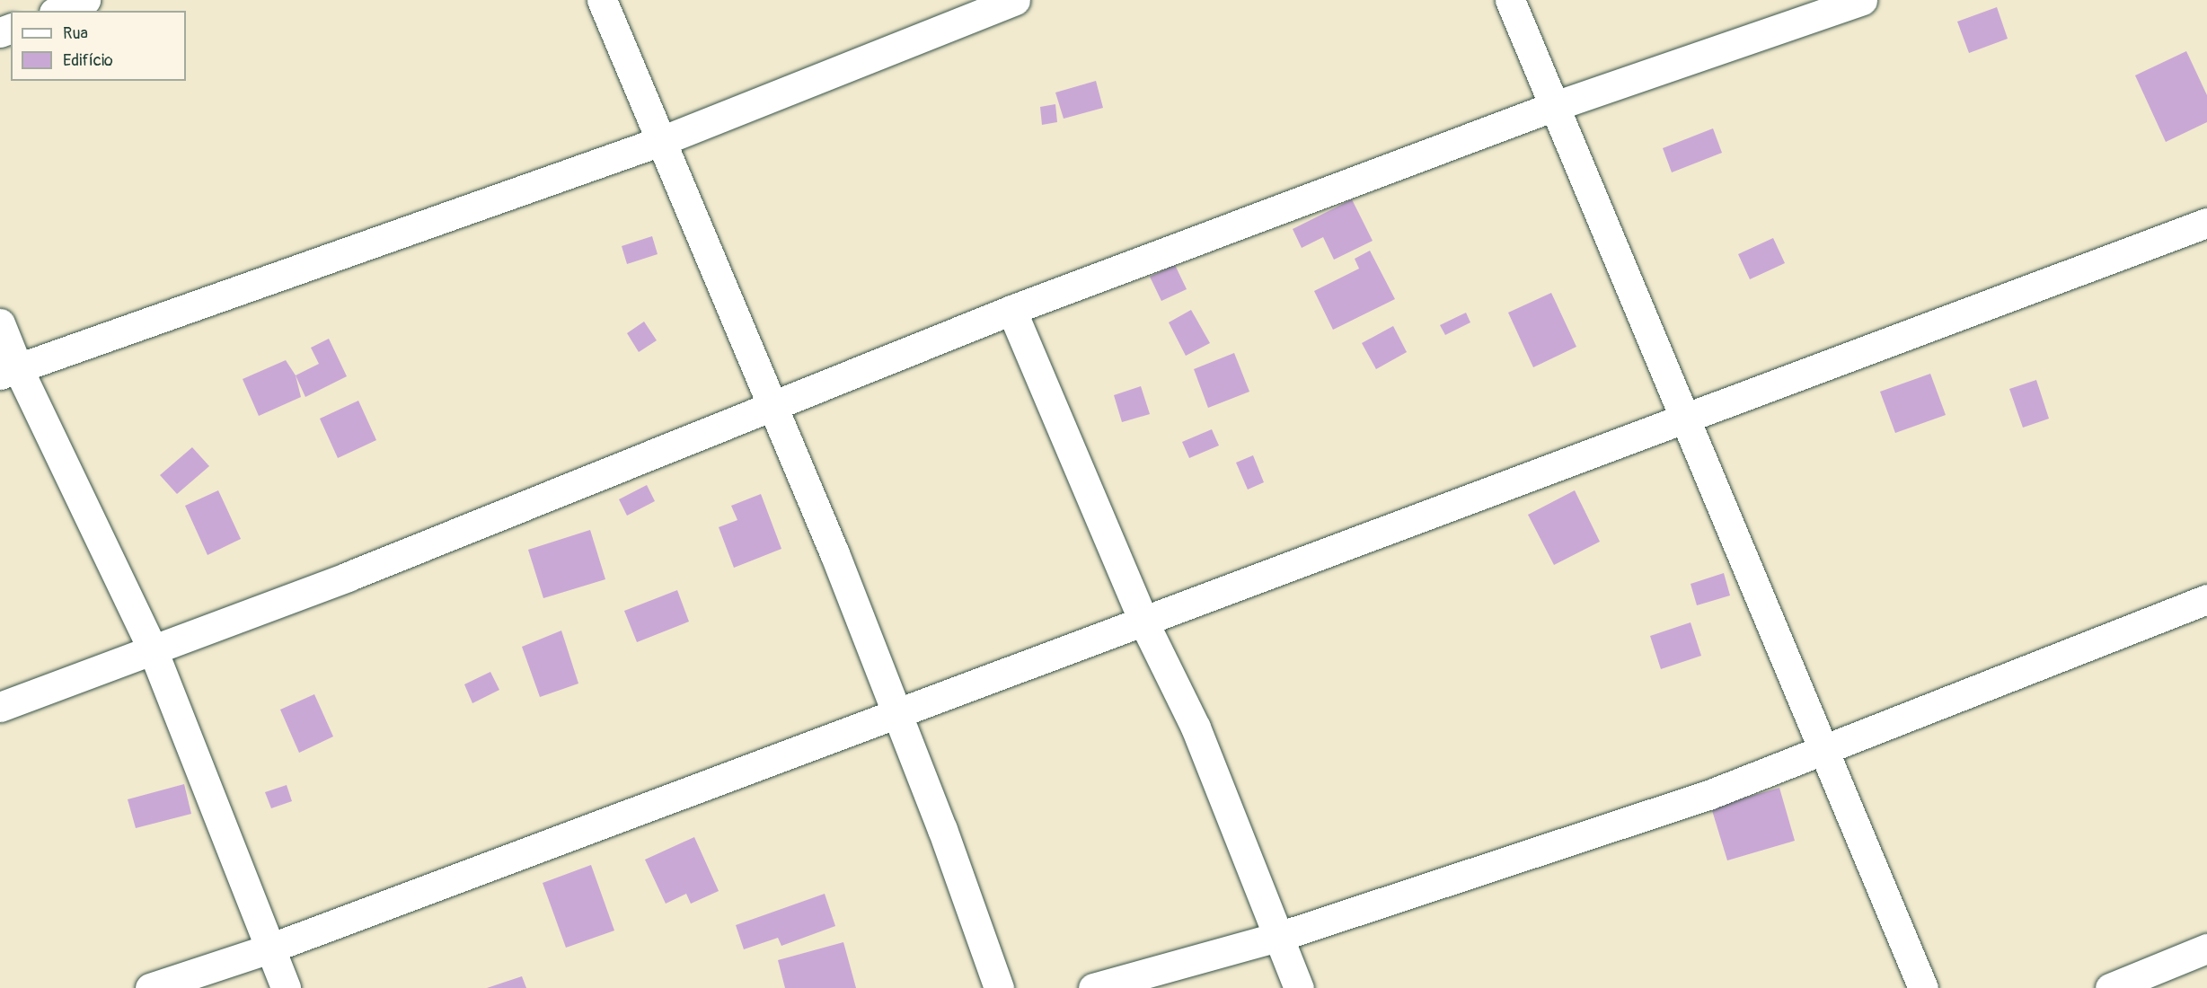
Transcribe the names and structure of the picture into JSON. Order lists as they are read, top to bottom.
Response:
{
  "legend": ["Rua", "Edifício"]
}
